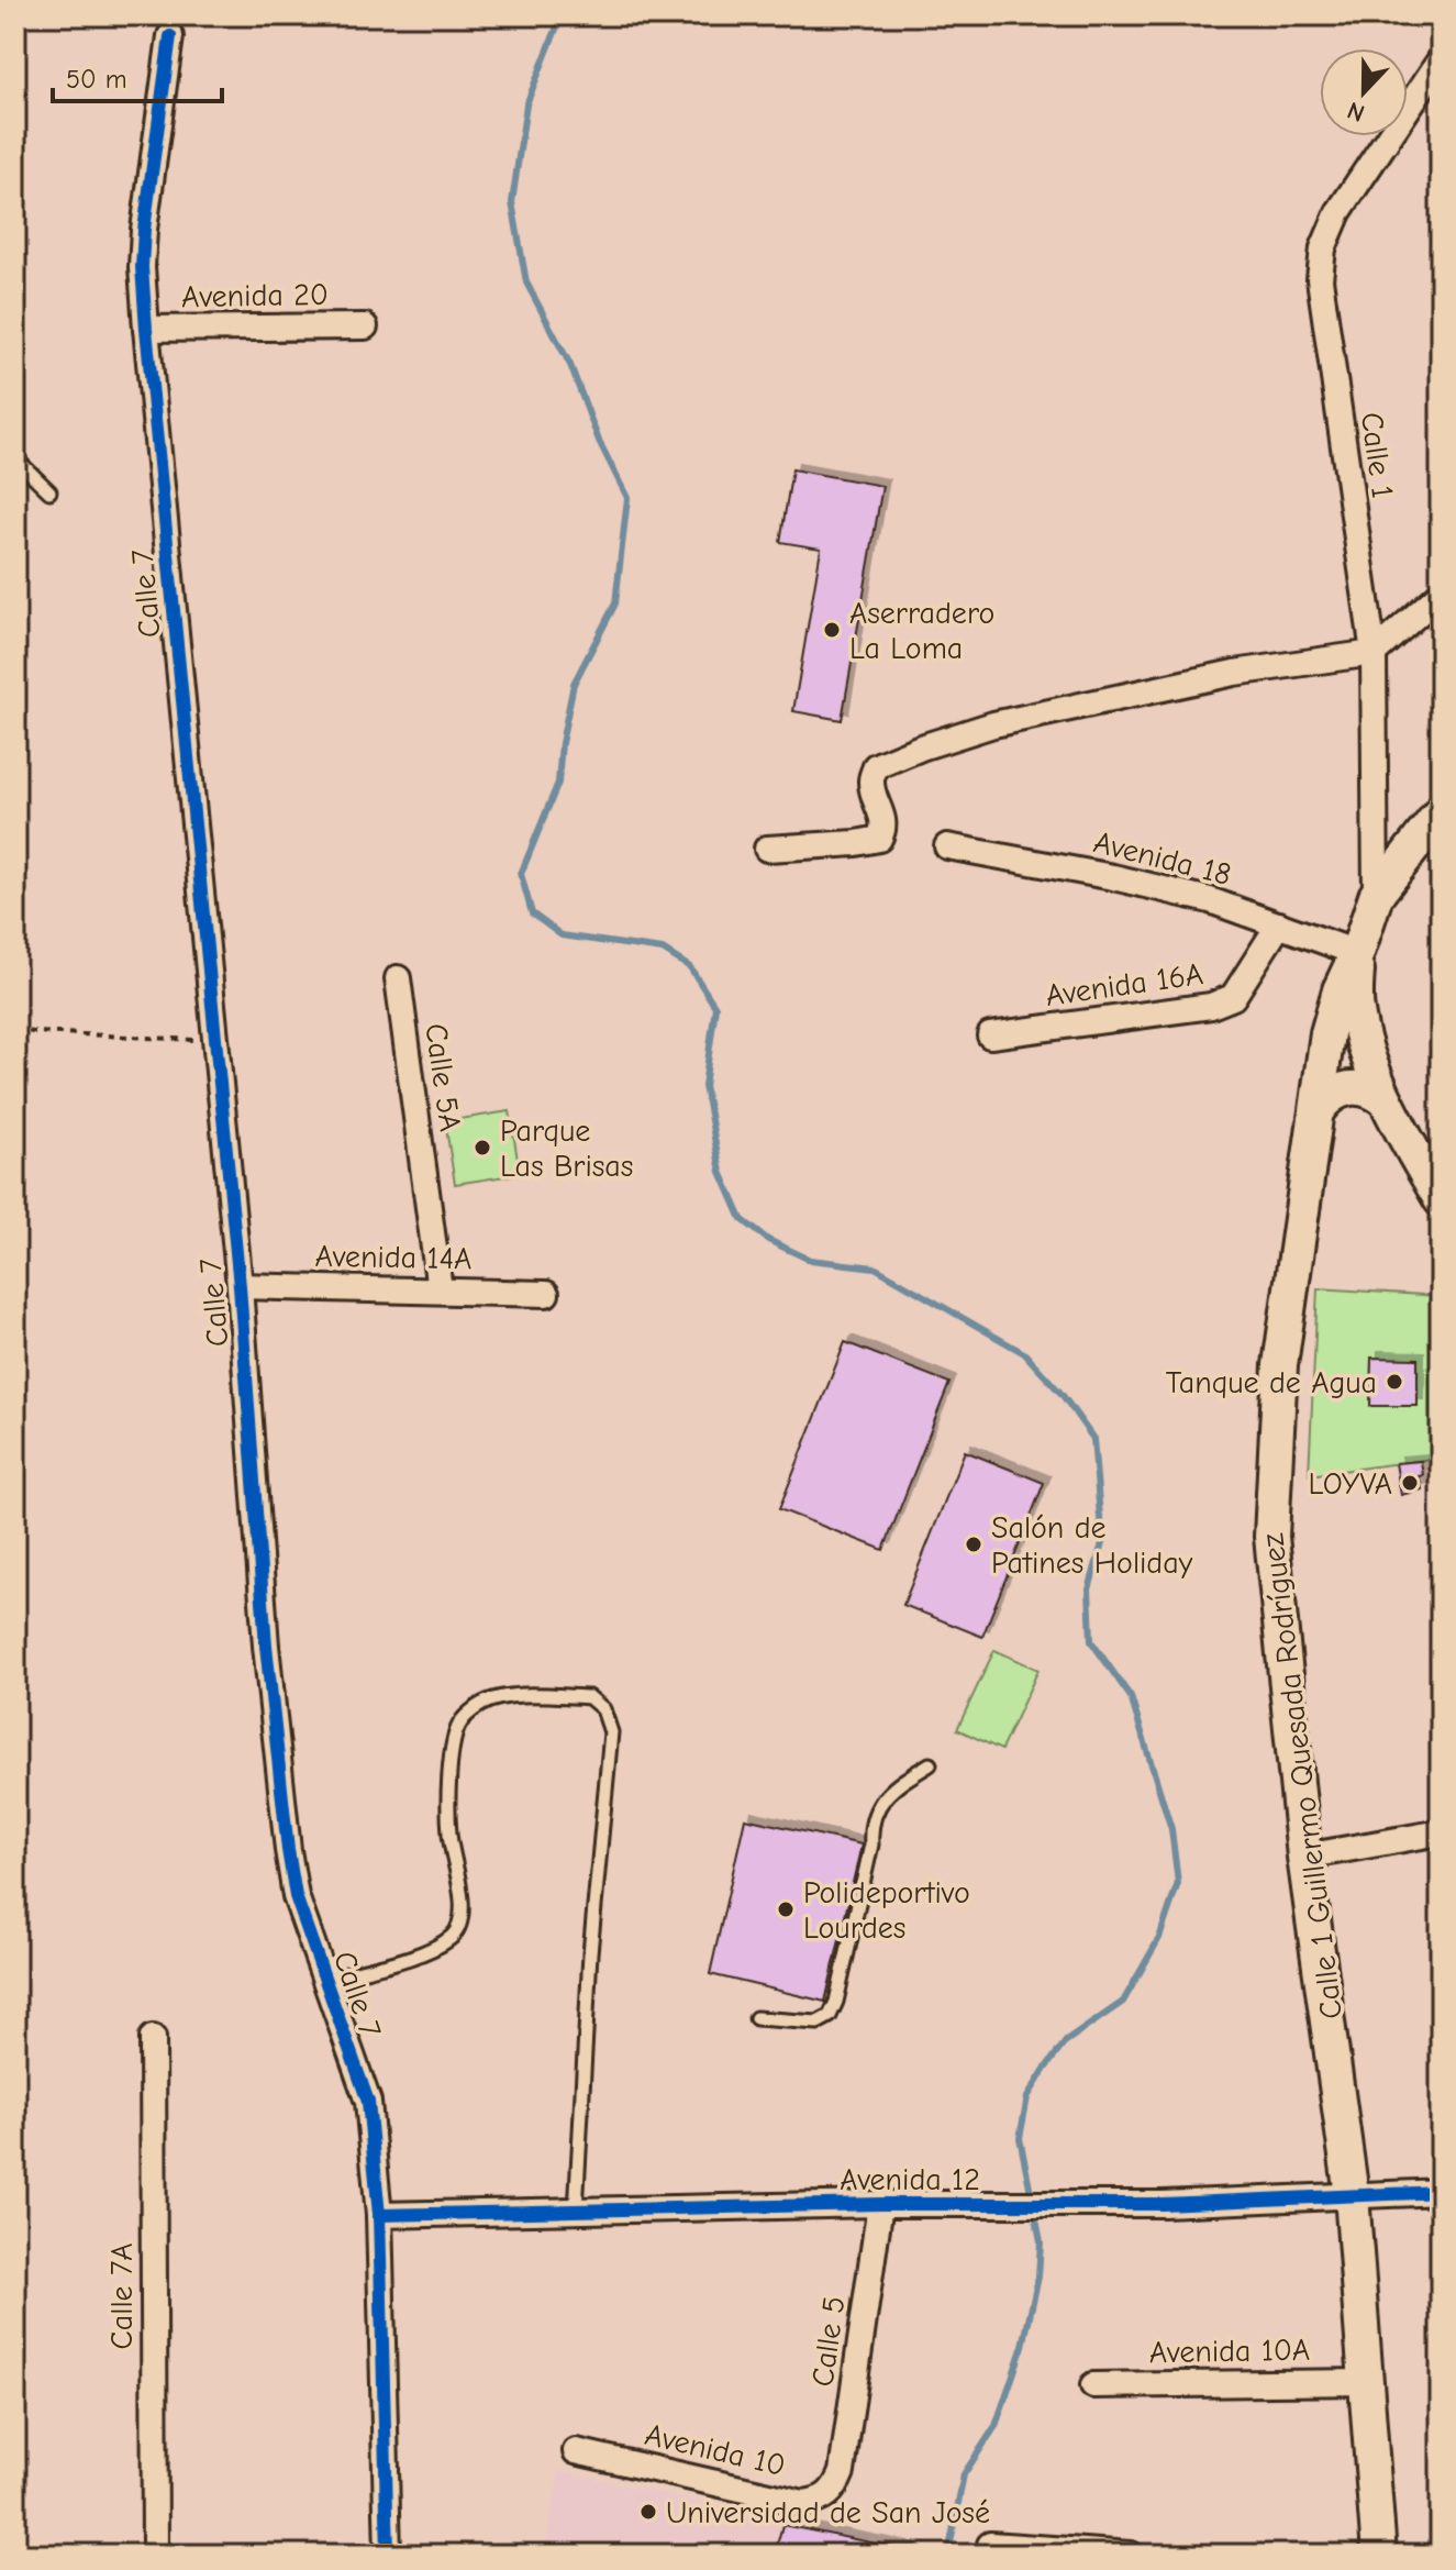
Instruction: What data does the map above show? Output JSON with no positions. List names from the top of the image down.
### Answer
{
  "streets": {
    "main road": ["Calle 1 Guillermo Quesada Rodríguez"],
    "street": [
      "Avenida 20",
      "Calle 1",
      "Calle 7",
      "Avenida 18",
      "Avenida 16A",
      "Calle 5A",
      "Avenida 14A",
      "Avenida 12",
      "Calle 7A",
      "Calle 5",
      "Avenida 10A",
      "Avenida 10"
    ]
  },
  "crossings": [
    ["Avenida 20", "Calle 7"],
    ["Calle 7", "Avenida 14A"],
    ["Calle 7", "Avenida 12"],
    ["Avenida 18", "Avenida 16A"],
    ["Avenida 18", "Calle 1 Guillermo Quesada Rodríguez"],
    ["Calle 5A", "Avenida 14A"],
    ["Calle 1 Guillermo Quesada Rodríguez", "Avenida 12"],
    ["Calle 1 Guillermo Quesada Rodríguez", "Avenida 10A"],
    ["Avenida 12", "Calle 5"],
    ["Calle 5", "Avenida 10"]
  ],
  "places": [
    "Aserradero La Loma",
    "Parque Las Brisas",
    "Tanque de Agua",
    "LOYVA",
    "Salón de Patines Holiday",
    "Polideportivo Lourdes",
    "Universidad de San José"
  ],
  "scale_bar": "50 m",
  "north": "bottom"
}
